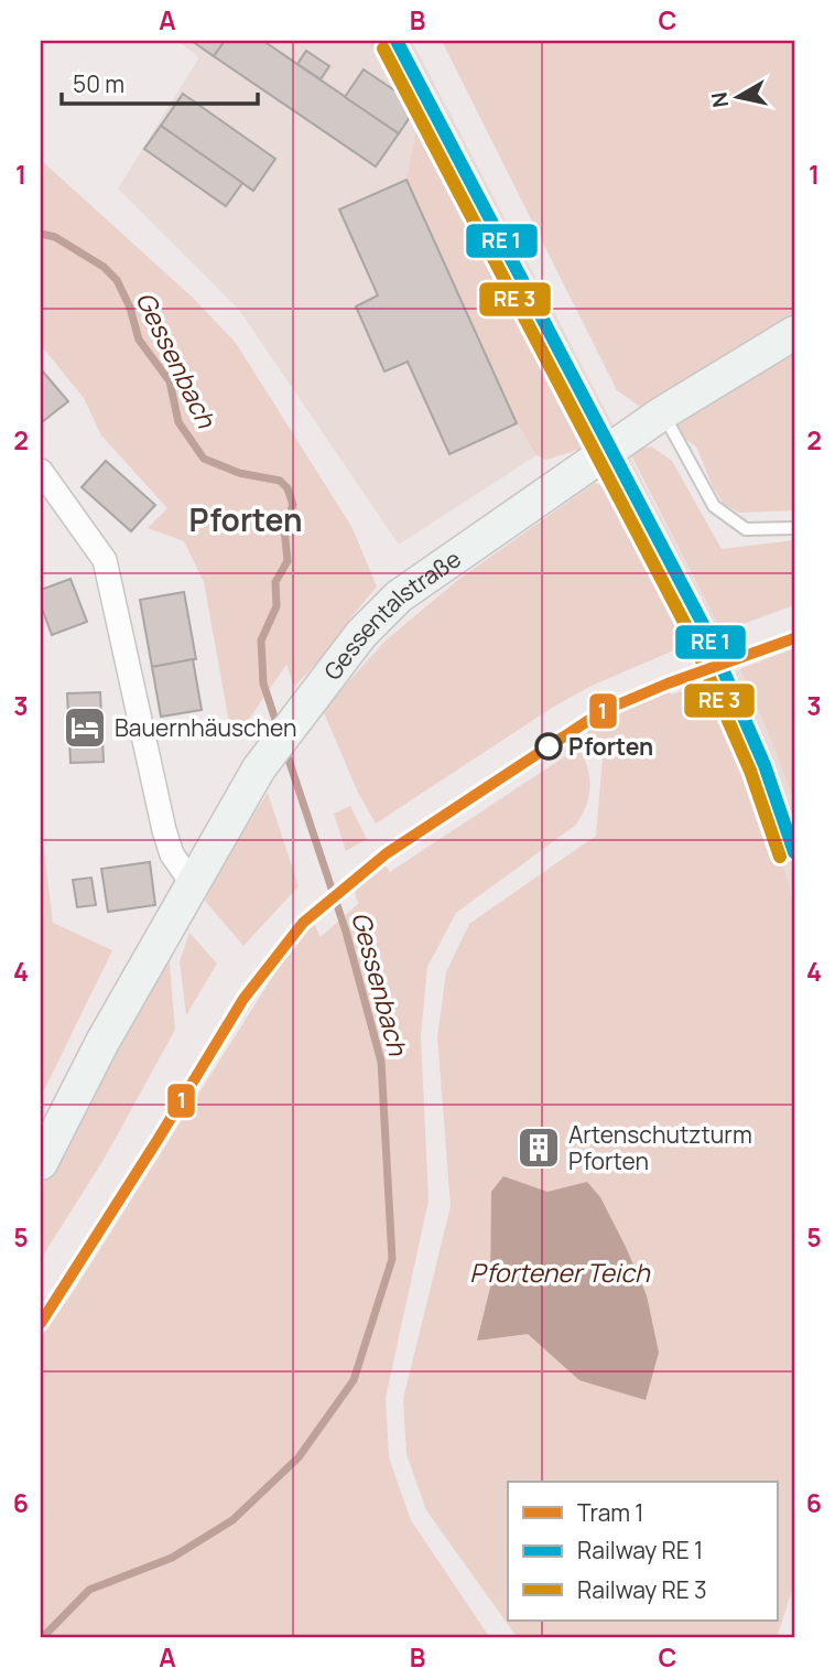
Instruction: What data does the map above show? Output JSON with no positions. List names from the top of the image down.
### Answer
{
  "streets": {
    "main road": ["Gessentalstraße"]
  },
  "districts": ["Pforten"],
  "water": ["Gessenbach", "Pfortener Teich"],
  "places": {
    "hotel": ["Bauernhäuschen"],
    "other": ["Pforten"],
    "building": ["Artenschutzturm Pforten"]
  },
  "lines": ["tram line 1"],
  "legend": ["Tram 1", "Railway RE 1", "Railway RE 3"],
  "scale_bar": "50 m",
  "north": "left",
  "grid": {
    "columns": ["A", "B", "C"],
    "rows": [
      "1",
      "2",
      "3",
      "4",
      "5",
      "6"
    ]
  }
}
